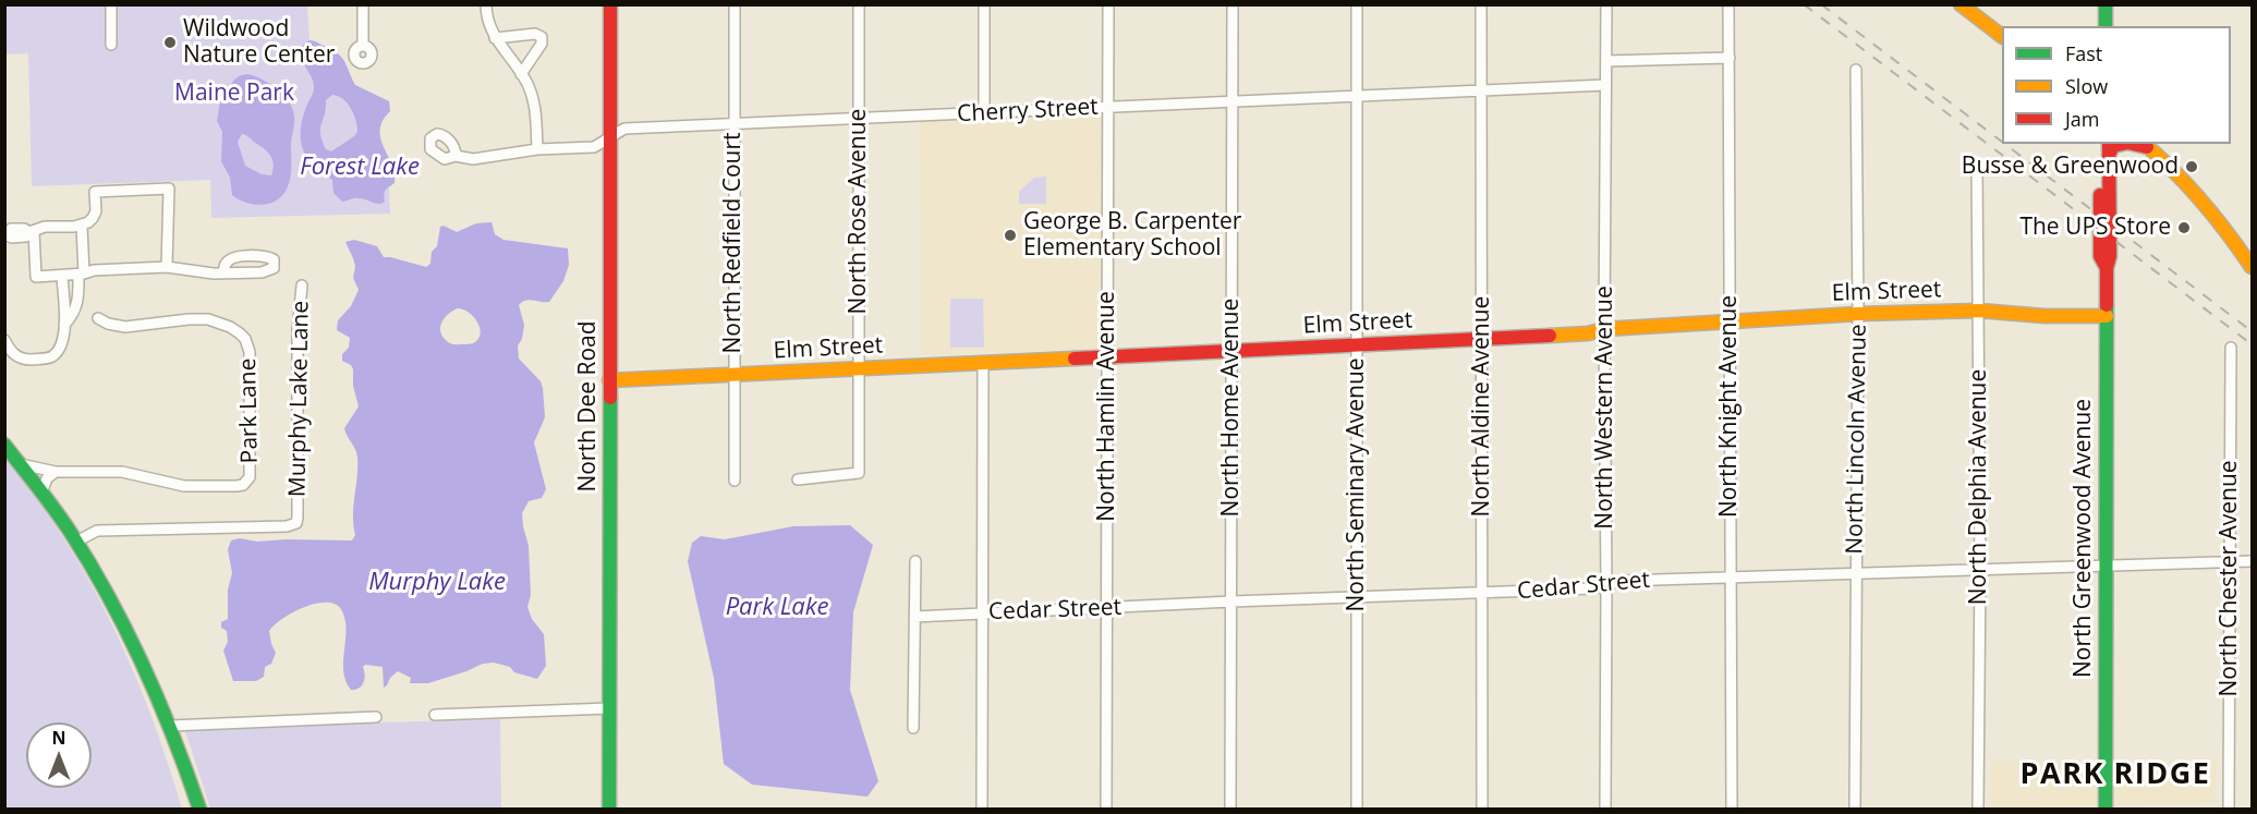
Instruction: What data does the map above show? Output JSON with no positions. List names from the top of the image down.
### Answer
{
  "streets": {
    "street": [
      "Cherry Street",
      "North Rose Avenue",
      "North Redfield Court",
      "Elm Street",
      "Murphy Lake Lane",
      "North Dee Road",
      "North Hamlin Avenue",
      "North Aldine Avenue",
      "North Knight Avenue",
      "North Home Avenue",
      "North Western Avenue",
      "Park Lane",
      "North Lincoln Avenue",
      "North Seminary Avenue",
      "North Delphia Avenue",
      "North Greenwood Avenue",
      "North Chester Avenue",
      "Cedar Street"
    ]
  },
  "crossings": [
    ["Cherry Street", "North Rose Avenue"],
    ["Cherry Street", "North Redfield Court"],
    ["Cherry Street", "North Dee Road"],
    ["Cherry Street", "North Hamlin Avenue"],
    ["Cherry Street", "North Aldine Avenue"],
    ["Cherry Street", "North Home Avenue"],
    ["Cherry Street", "North Western Avenue"],
    ["Cherry Street", "North Seminary Avenue"],
    ["North Rose Avenue", "Elm Street"],
    ["North Redfield Court", "Elm Street"],
    ["Elm Street", "North Dee Road"],
    ["Elm Street", "North Hamlin Avenue"],
    ["Elm Street", "North Aldine Avenue"],
    ["Elm Street", "North Knight Avenue"],
    ["Elm Street", "North Home Avenue"],
    ["Elm Street", "North Western Avenue"],
    ["Elm Street", "North Lincoln Avenue"],
    ["Elm Street", "North Seminary Avenue"],
    ["Elm Street", "North Delphia Avenue"],
    ["Elm Street", "North Greenwood Avenue"],
    ["North Hamlin Avenue", "Cedar Street"],
    ["North Aldine Avenue", "Cedar Street"],
    ["North Knight Avenue", "Cedar Street"],
    ["North Home Avenue", "Cedar Street"],
    ["North Western Avenue", "Cedar Street"],
    ["North Lincoln Avenue", "Cedar Street"],
    ["North Seminary Avenue", "Cedar Street"],
    ["North Delphia Avenue", "Cedar Street"],
    ["North Greenwood Avenue", "Cedar Street"],
    ["North Chester Avenue", "Cedar Street"]
  ],
  "districts": ["PARK RIDGE"],
  "water": ["Forest Lake", "Murphy Lake", "Park Lake"],
  "parks": ["Maine Park"],
  "places": [
    "Wildwood Nature Center",
    "Busse & Greenwood",
    "The UPS Store",
    "George B. Carpenter Elementary School"
  ],
  "legend": ["Fast", "Slow", "Jam"],
  "north": "top"
}
